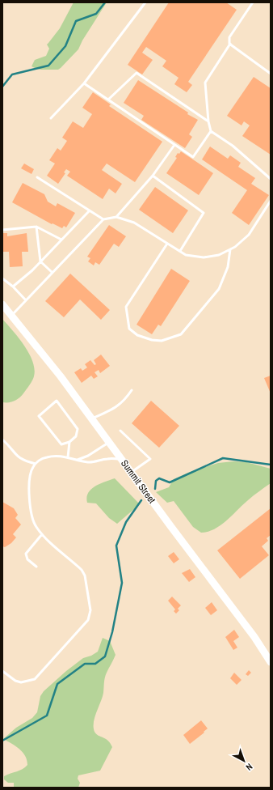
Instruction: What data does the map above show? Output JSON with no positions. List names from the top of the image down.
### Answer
{
  "streets": {
    "main road": ["Summit Street"]
  },
  "north": "bottom right"
}
